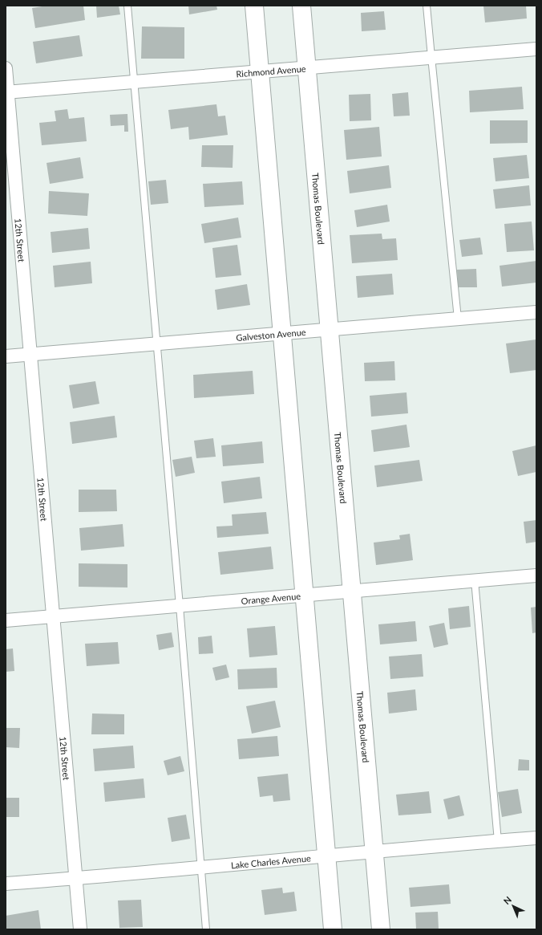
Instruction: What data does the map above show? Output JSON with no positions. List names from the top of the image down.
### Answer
{
  "streets": {
    "main road": ["Thomas Boulevard"],
    "street": [
      "Richmond Avenue",
      "12th Street",
      "Galveston Avenue",
      "Orange Avenue",
      "Lake Charles Avenue"
    ]
  },
  "crossings": [
    ["Richmond Avenue", "Thomas Boulevard"],
    ["Richmond Avenue", "12th Street"],
    ["Thomas Boulevard", "Galveston Avenue"],
    ["Thomas Boulevard", "Orange Avenue"],
    ["Thomas Boulevard", "Lake Charles Avenue"],
    ["12th Street", "Galveston Avenue"],
    ["12th Street", "Orange Avenue"],
    ["12th Street", "Lake Charles Avenue"]
  ],
  "north": "top left"
}
